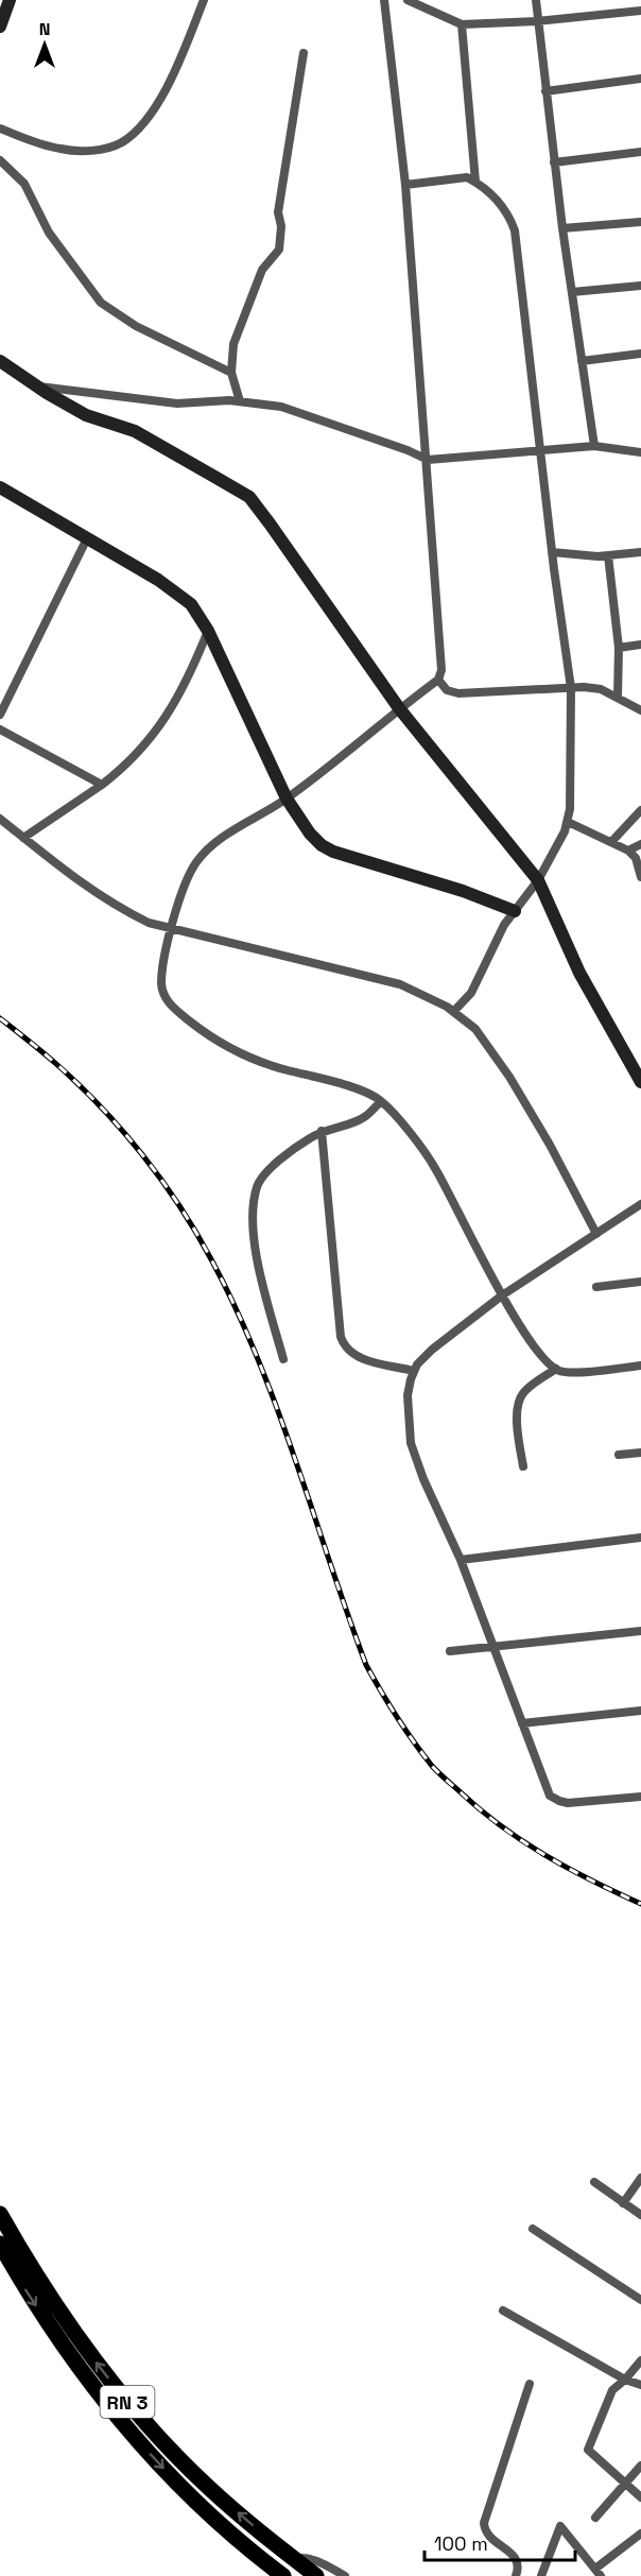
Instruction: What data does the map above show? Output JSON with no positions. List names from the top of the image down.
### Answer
{
  "streets": {
    "highway": ["RN 3"]
  },
  "scale_bar": "100 m",
  "north": "top"
}
